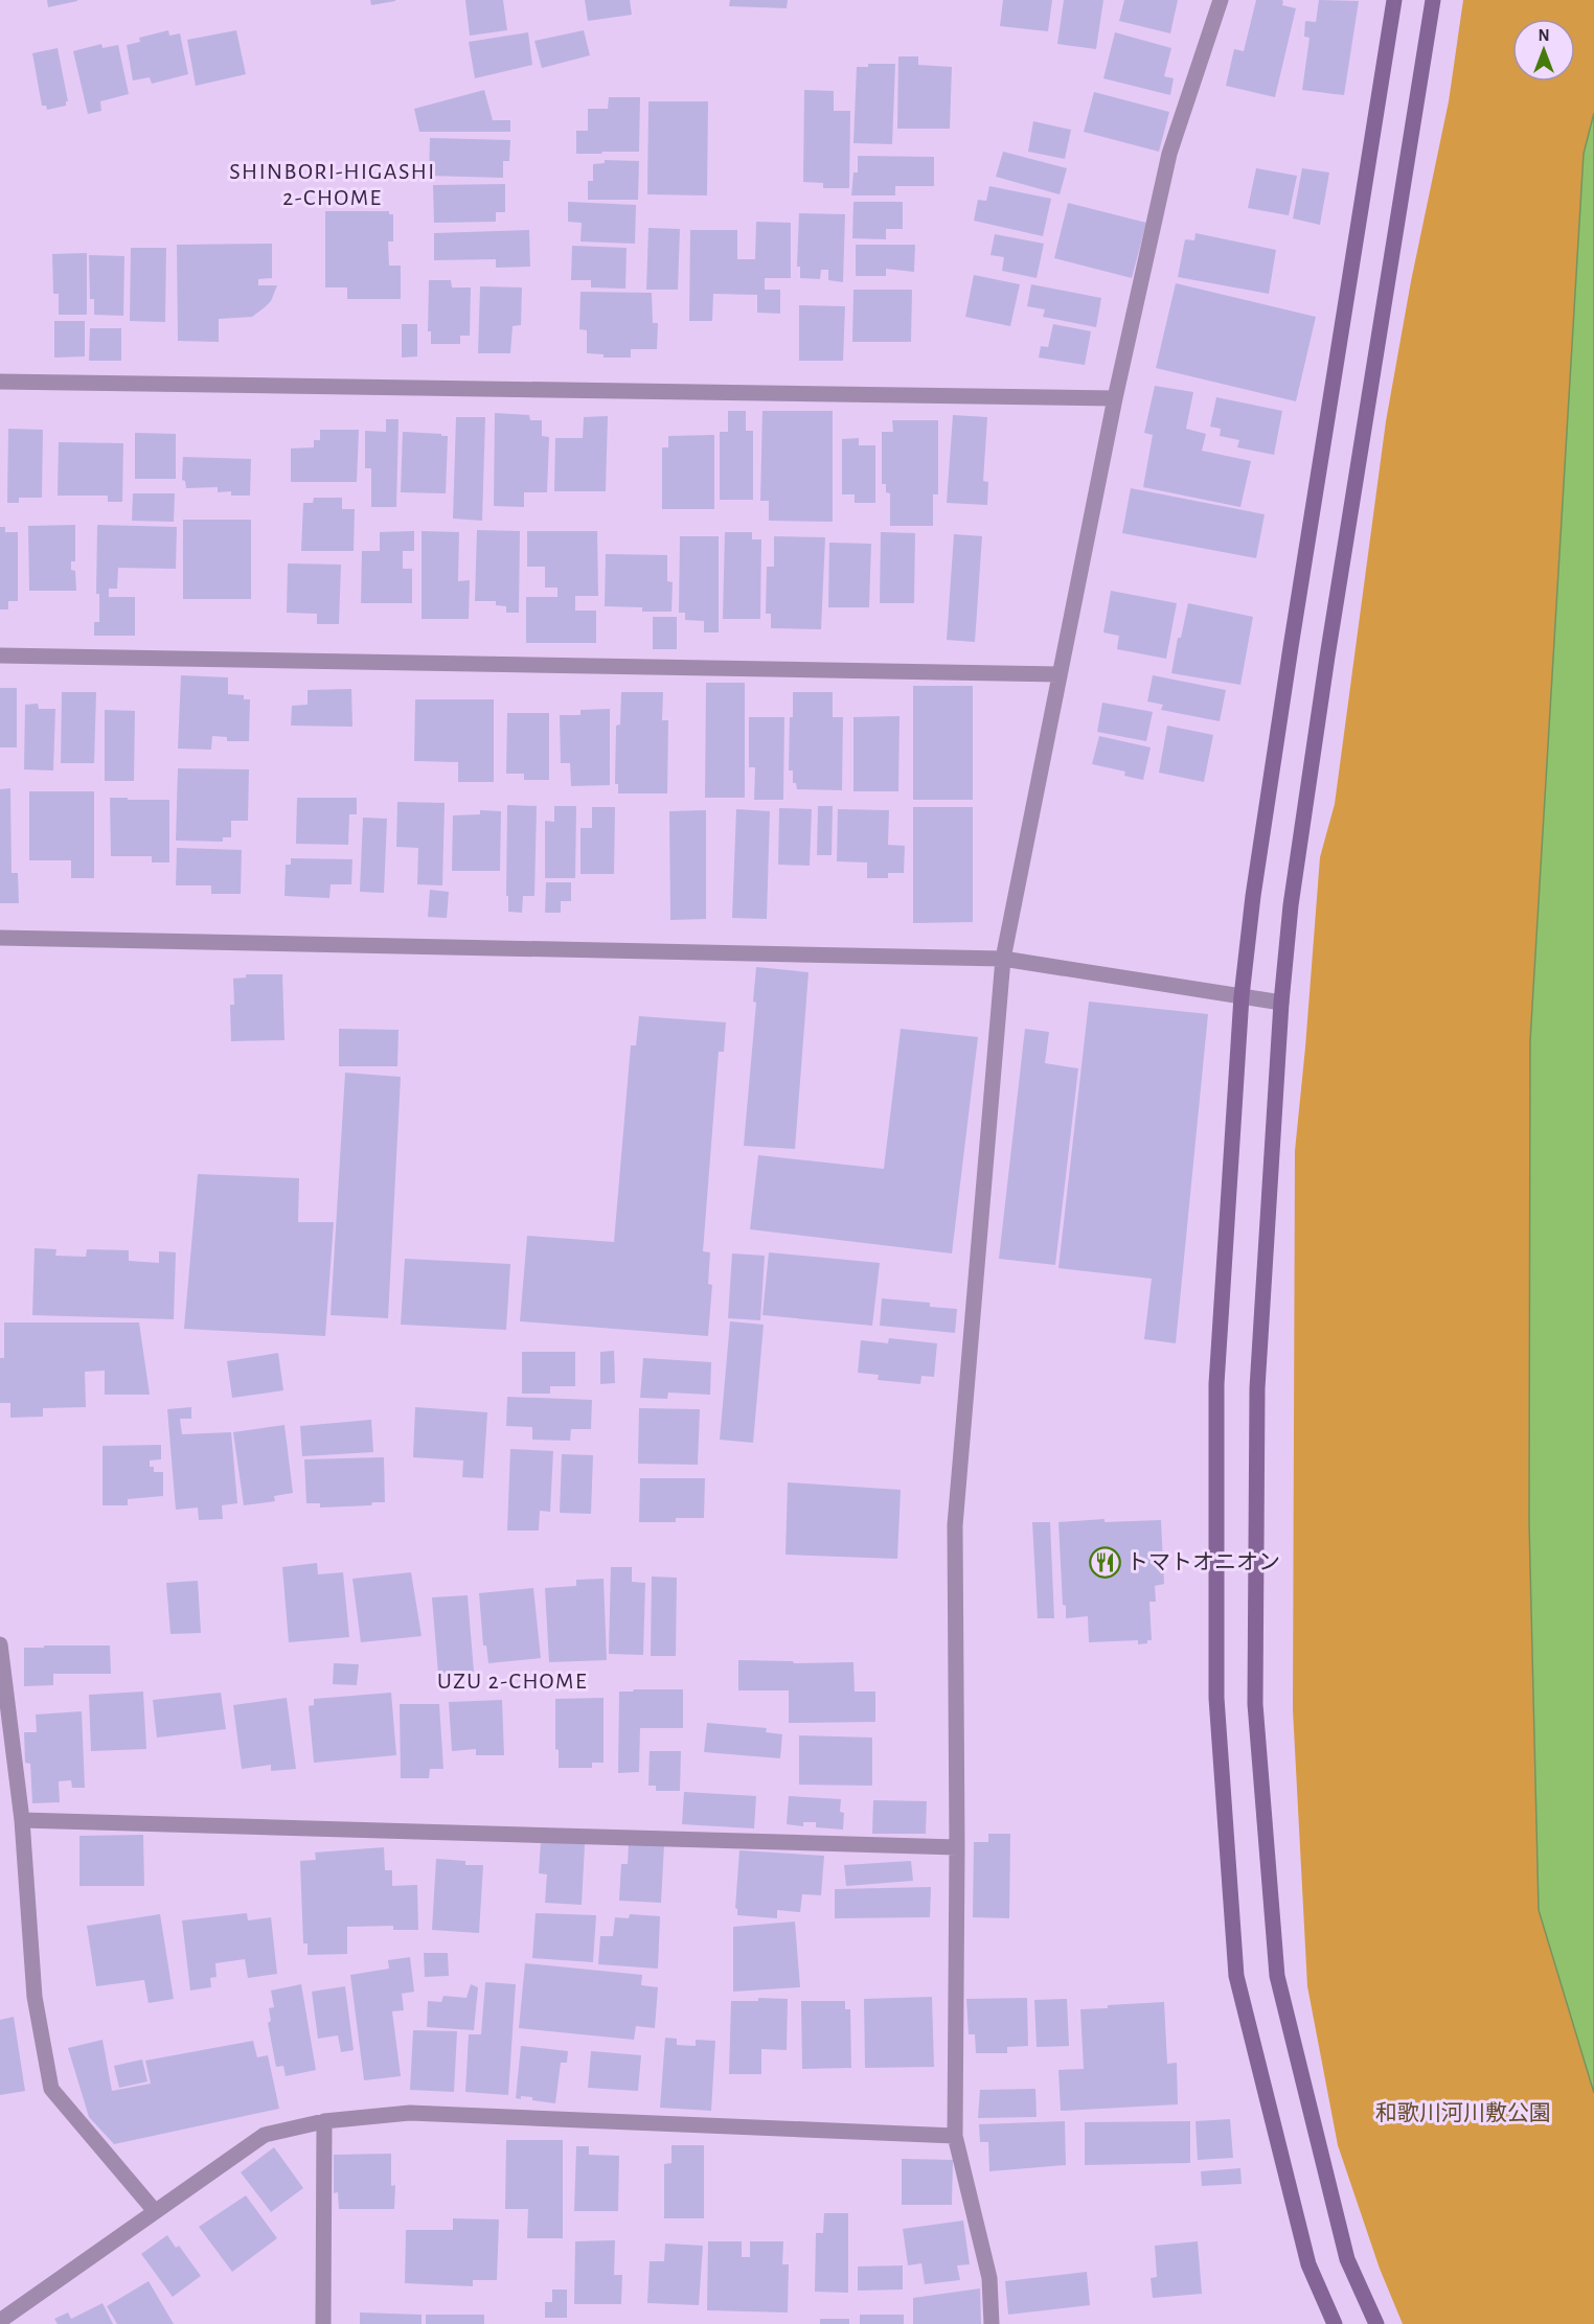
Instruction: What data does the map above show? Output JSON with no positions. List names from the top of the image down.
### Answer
{
  "districts": ["SHINBORI-HIGASHI 2-CHOME", "UZU 2-CHOME"],
  "parks": ["和歌川河川敷公園"],
  "places": {
    "restaurant": ["トマトオニオン"]
  },
  "north": "top"
}
